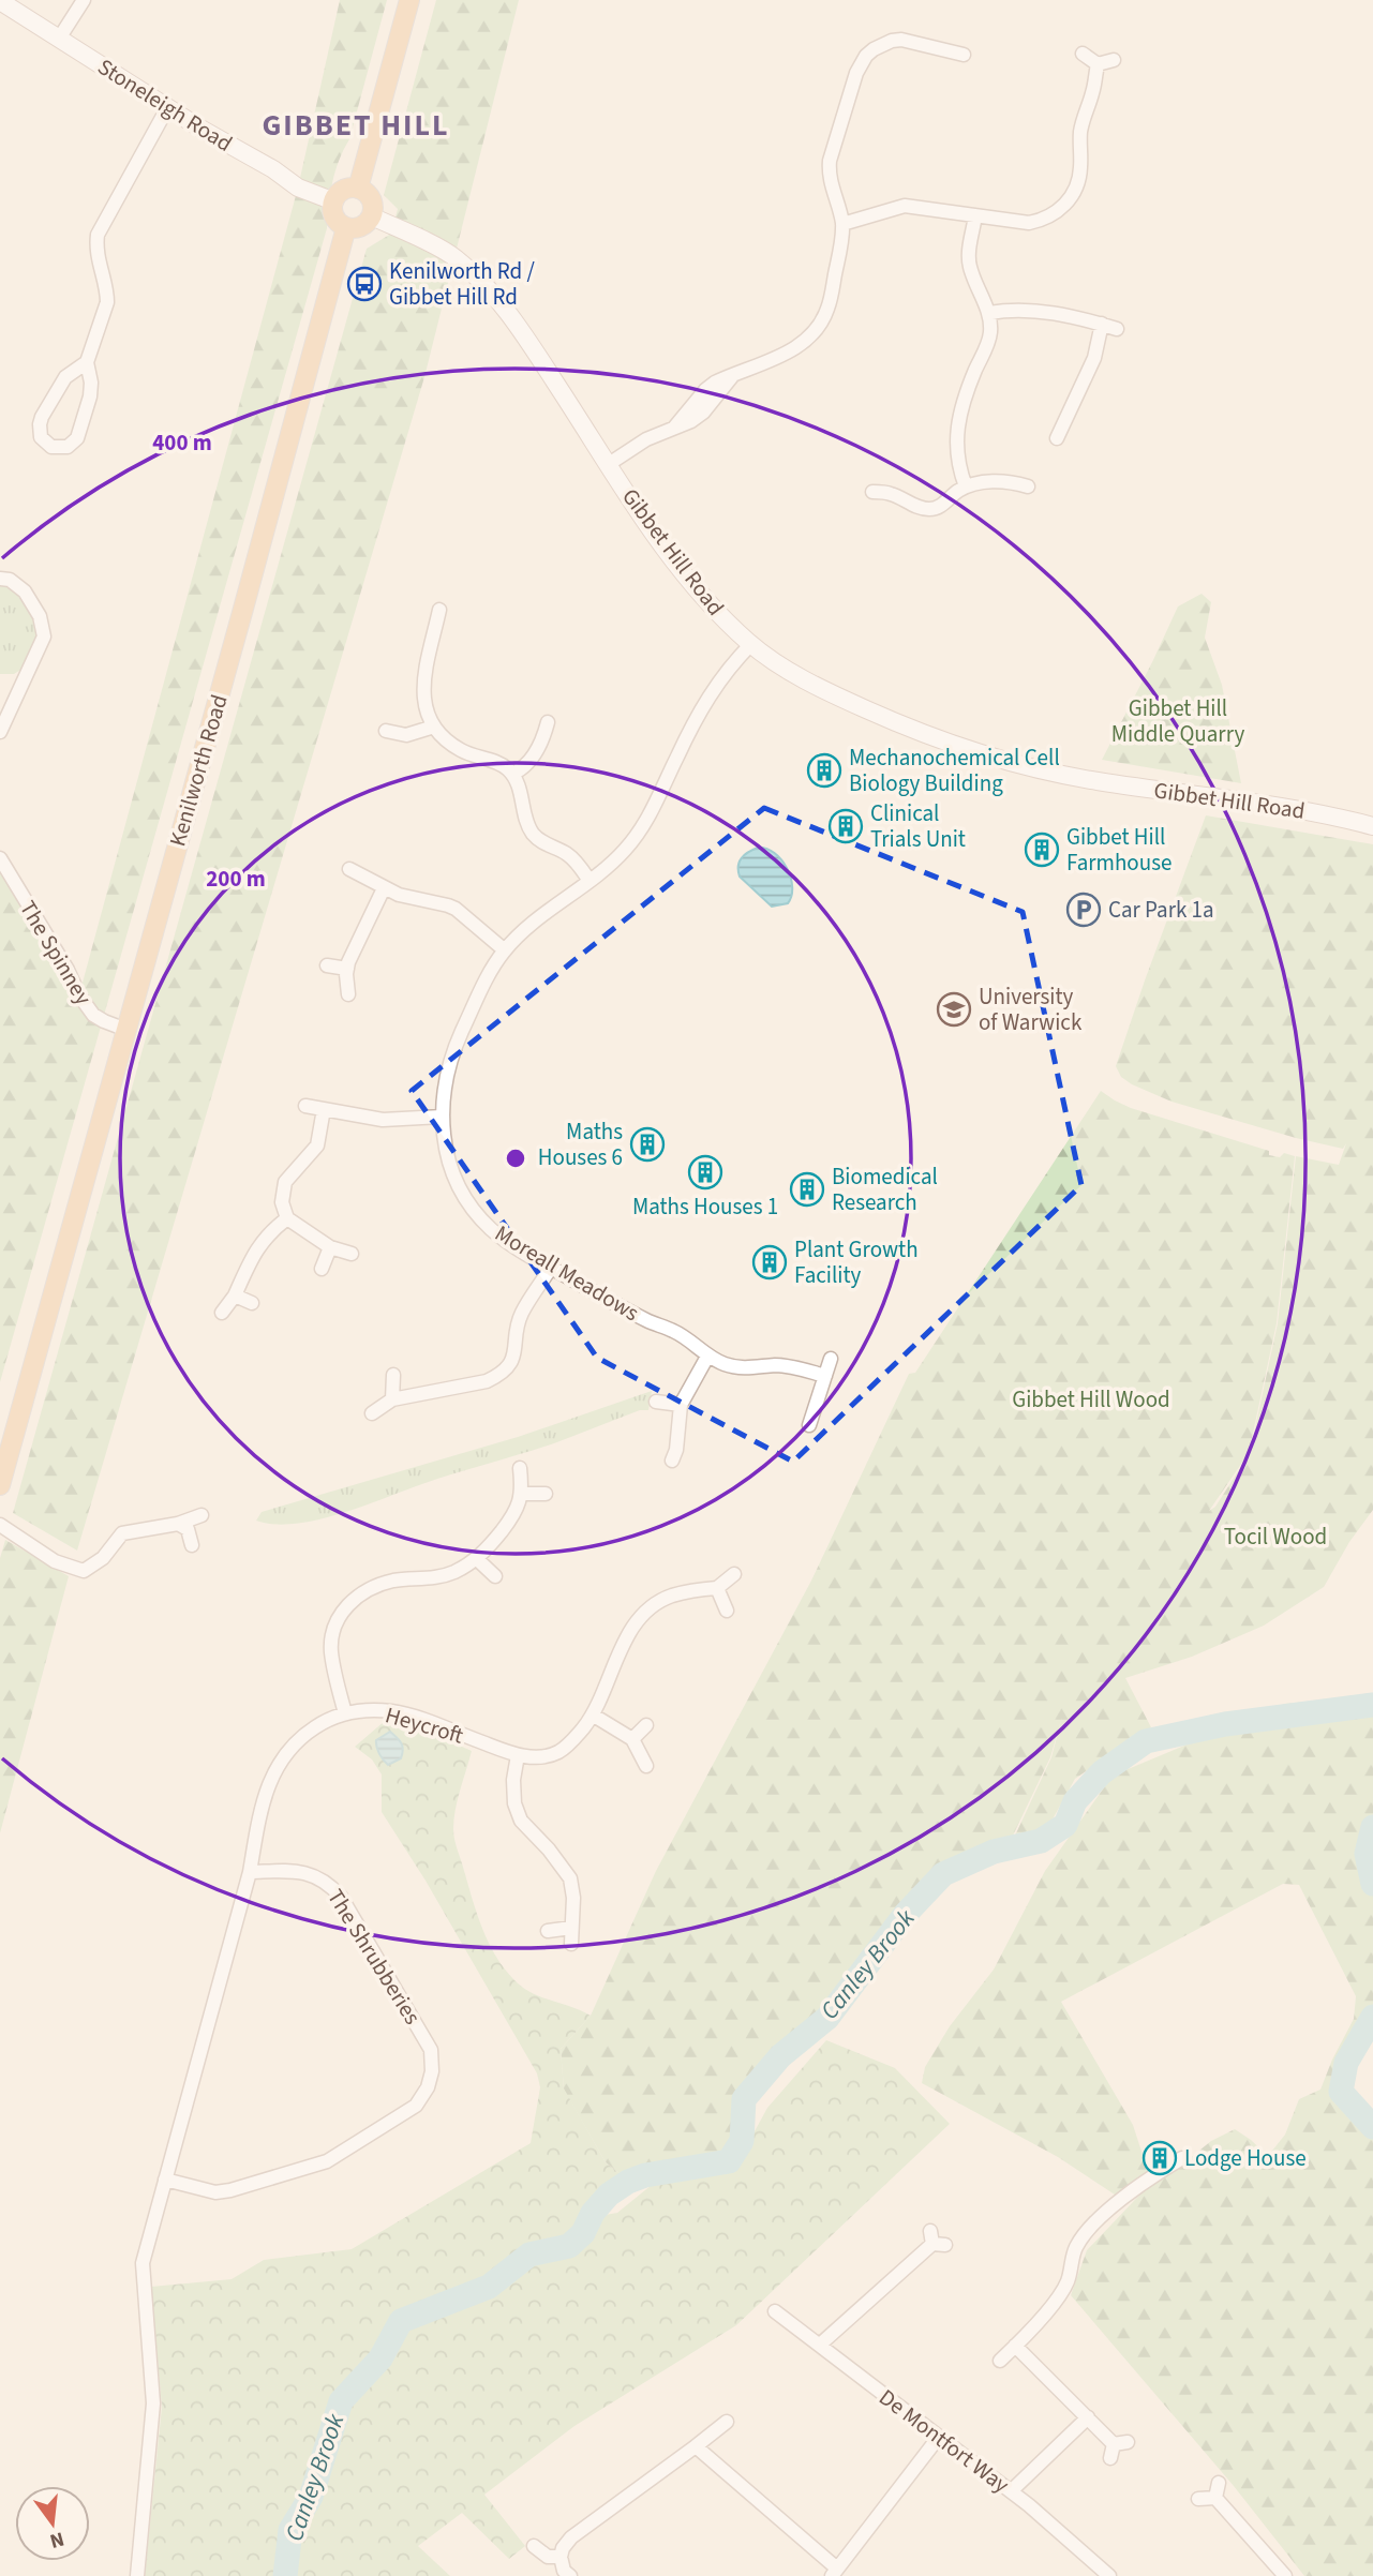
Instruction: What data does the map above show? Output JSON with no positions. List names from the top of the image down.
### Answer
{
  "streets": {
    "main road": ["Kenilworth Road"],
    "street": [
      "Stoneleigh Road",
      "Gibbet Hill Road",
      "The Spinney",
      "Moreall Meadows",
      "Heycroft",
      "The Shrubberies",
      "De Montfort Way"
    ]
  },
  "crossings": [
    ["Stoneleigh Road", "Gibbet Hill Road"],
    ["Stoneleigh Road", "Kenilworth Road"],
    ["Gibbet Hill Road", "Kenilworth Road"],
    ["Gibbet Hill Road", "Moreall Meadows"],
    ["Kenilworth Road", "The Spinney"],
    ["Heycroft", "The Shrubberies"]
  ],
  "districts": ["GIBBET HILL"],
  "water": ["Canley Brook"],
  "parks": ["Gibbet Hill Middle Quarry", "Gibbet Hill Wood", "Tocil Wood"],
  "places": {
    "bus stop": ["Kenilworth Rd / Gibbet Hill Rd"],
    "building": [
      "Mechanochemical Cell Biology Building",
      "Clinical Trials Unit",
      "Gibbet Hill Farmhouse",
      "Maths Houses 6",
      "Maths Houses 1",
      "Biomedical Research",
      "Plant Growth Facility",
      "Lodge House"
    ],
    "parking": ["Car Park 1a"],
    "school or university": ["University of Warwick"]
  },
  "north": "bottom",
  "rings": ["400 m", "200 m"]
}
